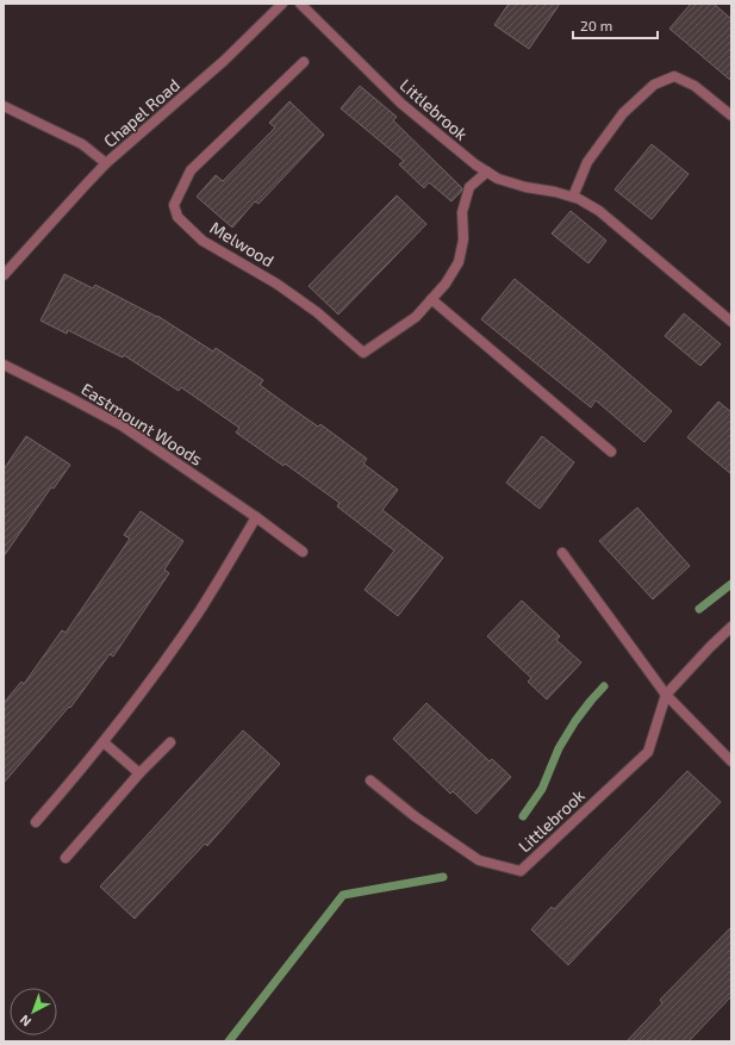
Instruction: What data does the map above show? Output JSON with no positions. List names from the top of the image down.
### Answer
{
  "streets": {
    "street": [
      "Littlebrook",
      "Chapel Road",
      "Melwood",
      "Eastmount Woods"
    ]
  },
  "crossings": [
    ["Littlebrook", "Melwood"]
  ],
  "scale_bar": "20 m",
  "north": "bottom left"
}
